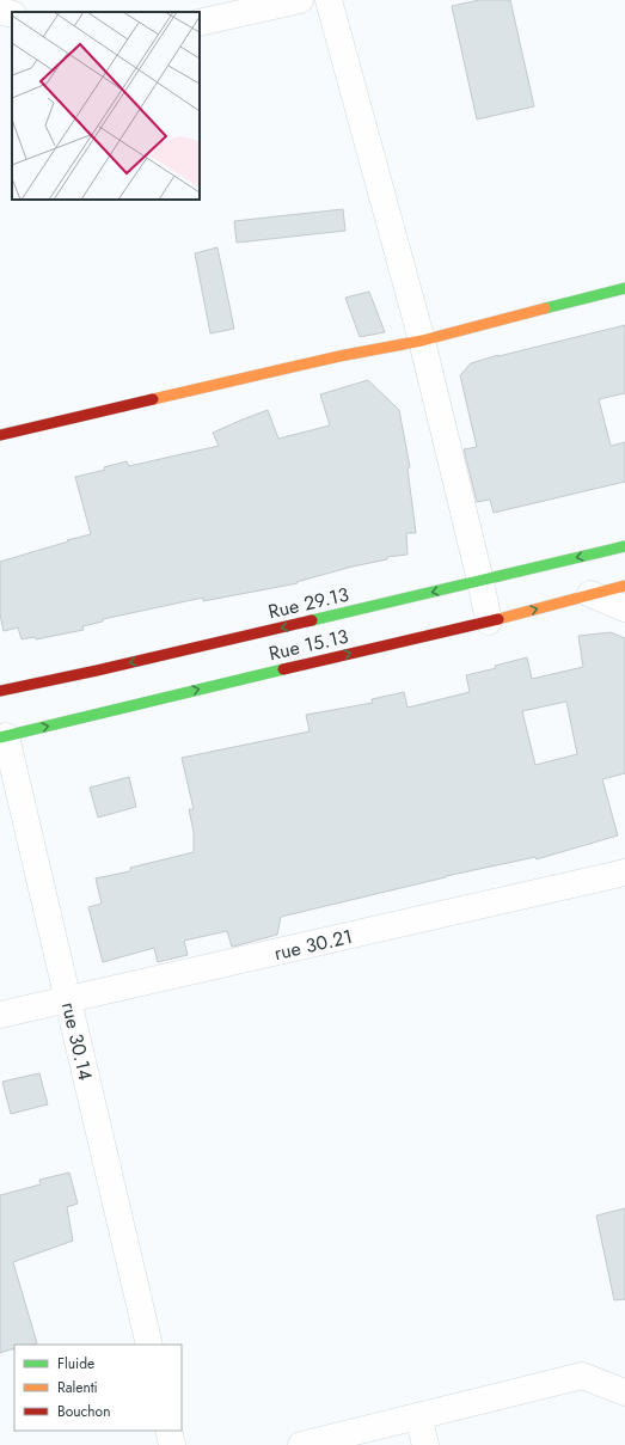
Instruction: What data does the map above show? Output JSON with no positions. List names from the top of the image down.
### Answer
{
  "streets": {
    "main road": ["Rue 29.13", "Rue 15.13"],
    "street": ["rue 30.21", "rue 30.14"]
  },
  "crossings": [
    ["Rue 15.13", "rue 30.14"],
    ["rue 30.21", "rue 30.14"]
  ],
  "one_way": ["Rue 29.13", "Rue 15.13"],
  "legend": ["Fluide", "Ralenti", "Bouchon"]
}
